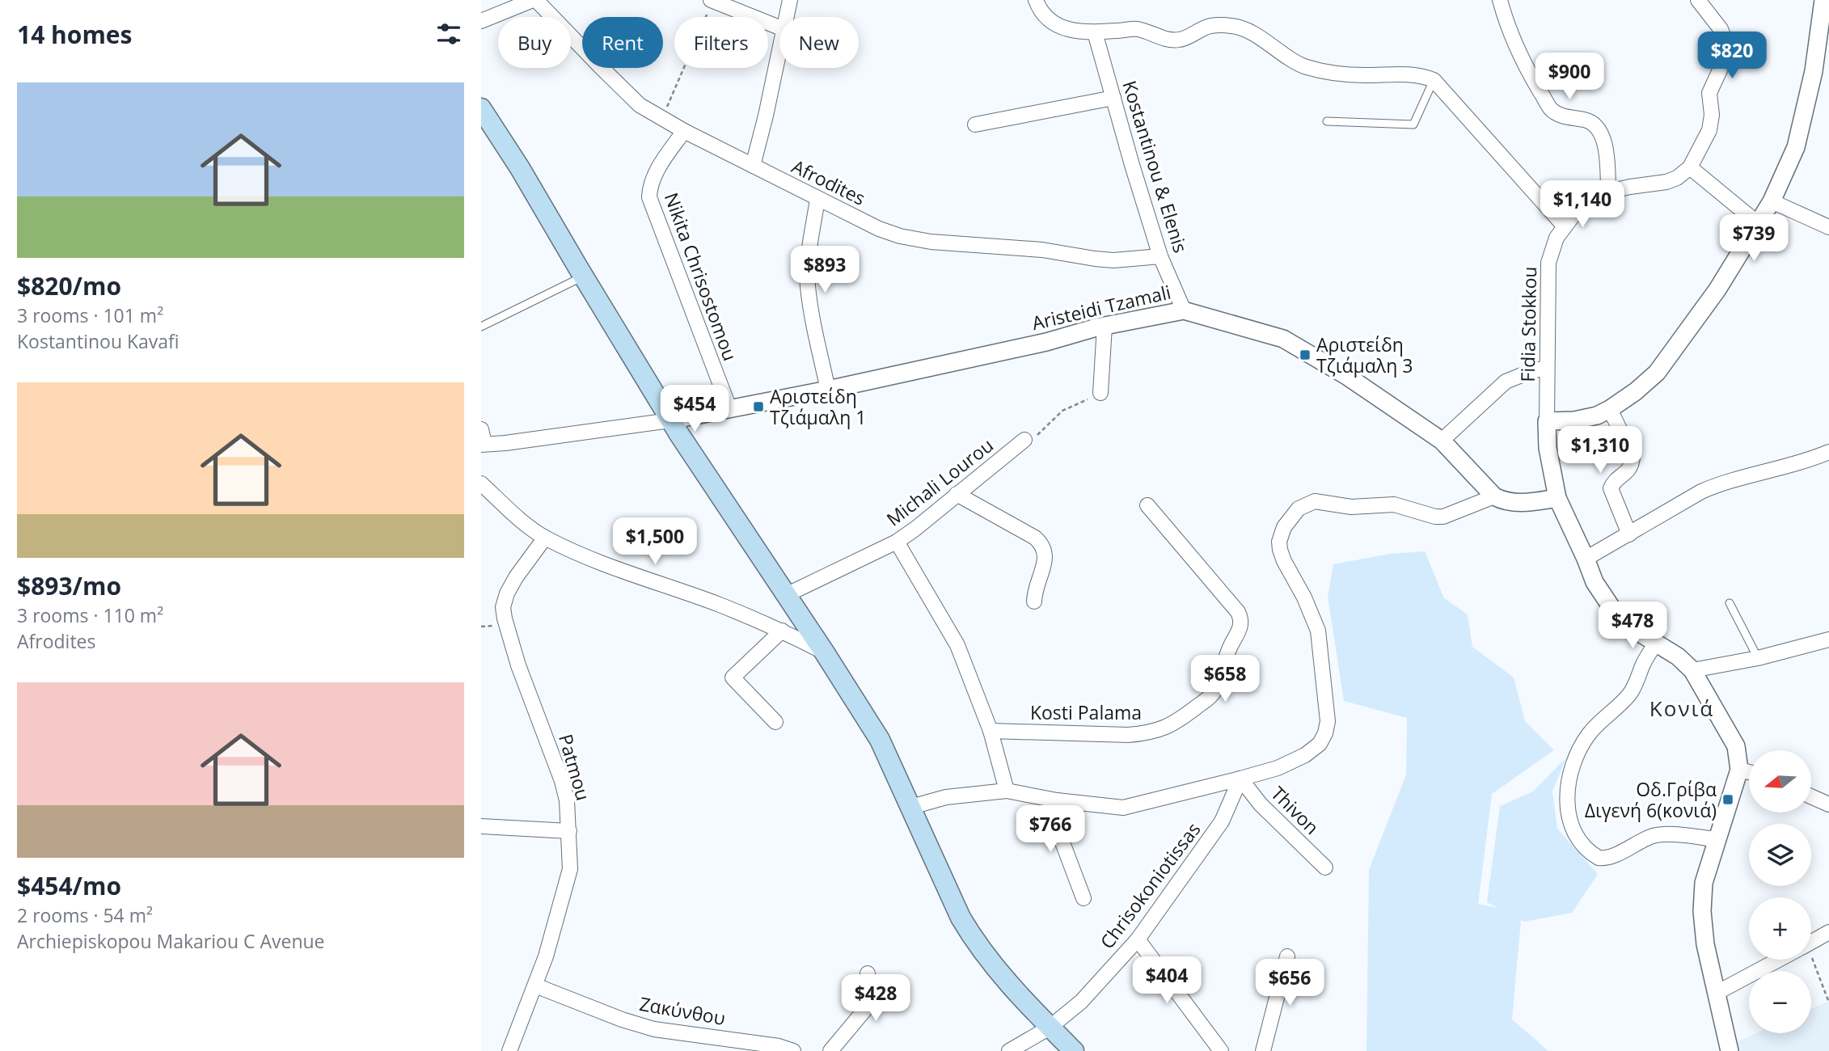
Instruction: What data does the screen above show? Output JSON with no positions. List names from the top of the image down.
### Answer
{
  "streets": {
    "street": [
      "Kostantinou & Elenis",
      "Afrodites",
      "Nikita Chrisostomou",
      "Aristeidi Tzamali",
      "Fidia Stokkou",
      "Michali Lourou",
      "Kosti Palama",
      "Patmou",
      "Thivon",
      "Chrisokoniotissas",
      "Ζακύνθου"
    ]
  },
  "crossings": [
    ["Kostantinou & Elenis", "Afrodites"],
    ["Kostantinou & Elenis", "Aristeidi Tzamali"],
    ["Afrodites", "Nikita Chrisostomou"],
    ["Nikita Chrisostomou", "Aristeidi Tzamali"],
    ["Patmou", "Ζακύνθου"],
    ["Thivon", "Chrisokoniotissas"]
  ],
  "districts": ["Κονιά"],
  "places": {
    "transit": ["Αριστείδη Τζιάμαλη 3", "Αριστείδη Τζιάμαλη 1", "Οδ.Γρίβα Διγενή 6(κονιά)"]
  },
  "north": "left",
  "page": {
    "heading": "14 homes",
    "chip": [
      "Buy",
      "Rent",
      "Filters",
      "New"
    ],
    "price": [
      "$820",
      "$900",
      "$1,140",
      "$739",
      "$893",
      "$454",
      "$1,310",
      "$1,500",
      "$478",
      "$658",
      "$766",
      "$404",
      "$656",
      "$428"
    ],
    "list": [
      {
        "name": "$820/mo",
        "note": "3 rooms · 101 m² · Kostantinou Kavafi"
      },
      {
        "name": "$893/mo",
        "note": "3 rooms · 110 m² · Afrodites"
      },
      {
        "name": "$454/mo",
        "note": "2 rooms · 54 m² · Archiepiskopou Makariou C Avenue"
      }
    ],
    "map_buttons": ["+", "−"]
  }
}
